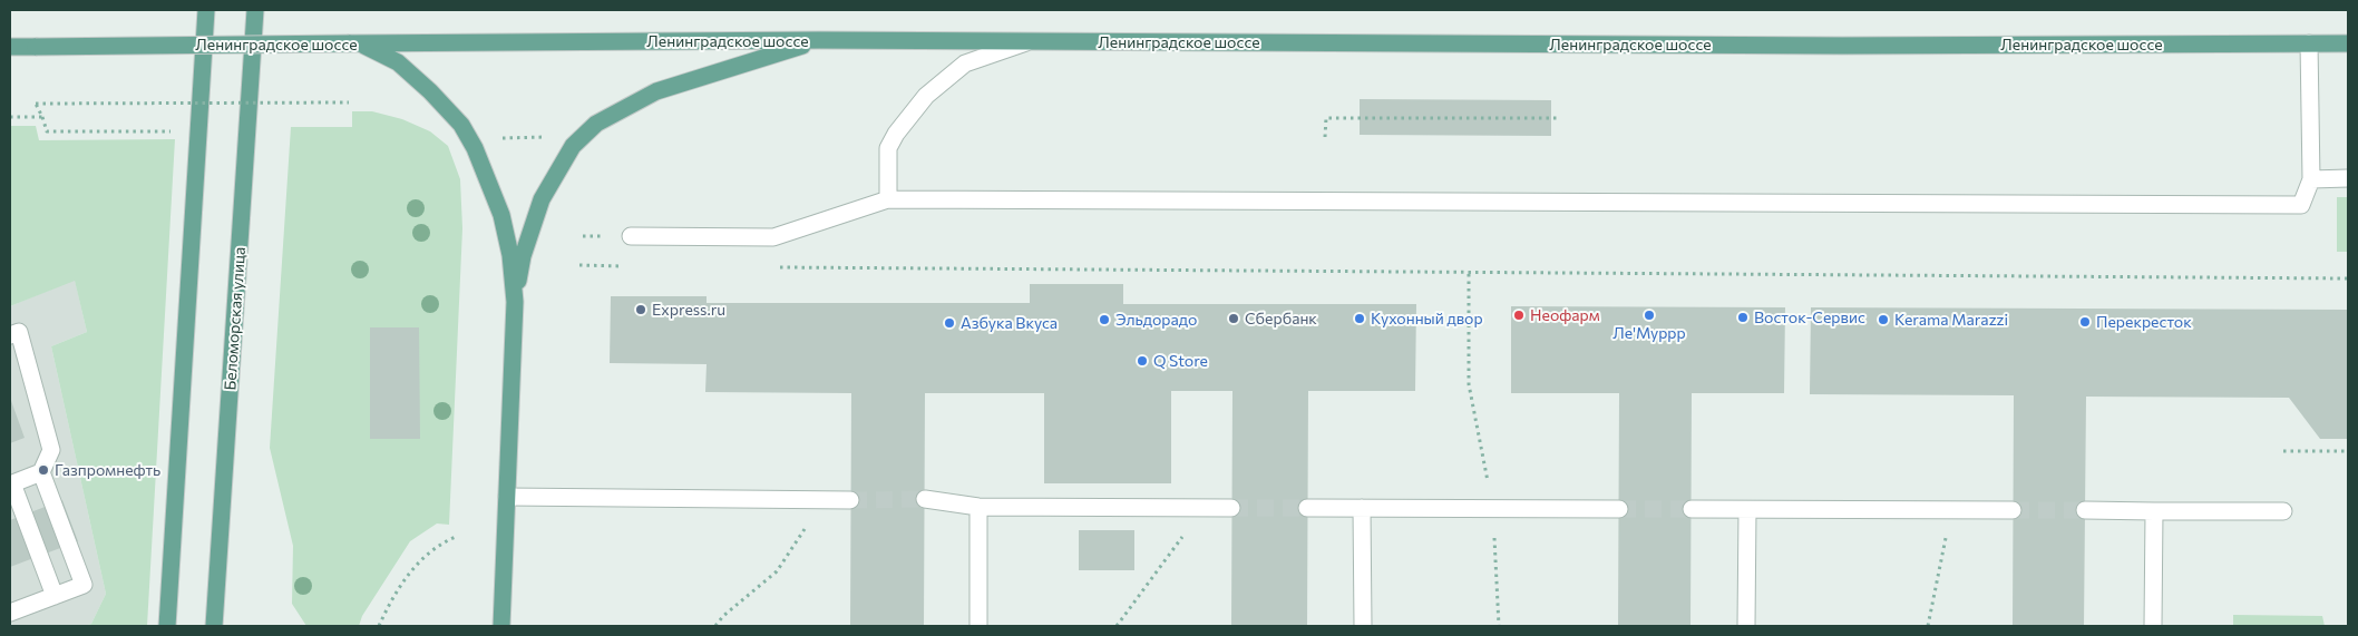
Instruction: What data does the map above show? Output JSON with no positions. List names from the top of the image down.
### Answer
{
  "streets": {
    "main road": ["Ленинградское шоссе", "Беломорская улица"]
  },
  "places": [
    "Express.ru",
    "Неофарм",
    "Ле'Муррр",
    "Восток-Сервис",
    "Сбербанк",
    "Кухонный двор",
    "Эльдорадо",
    "Kerama Marazzi",
    "Перекресток",
    "Азбука Вкуса",
    "Q Store",
    "Газпромнефть"
  ]
}
